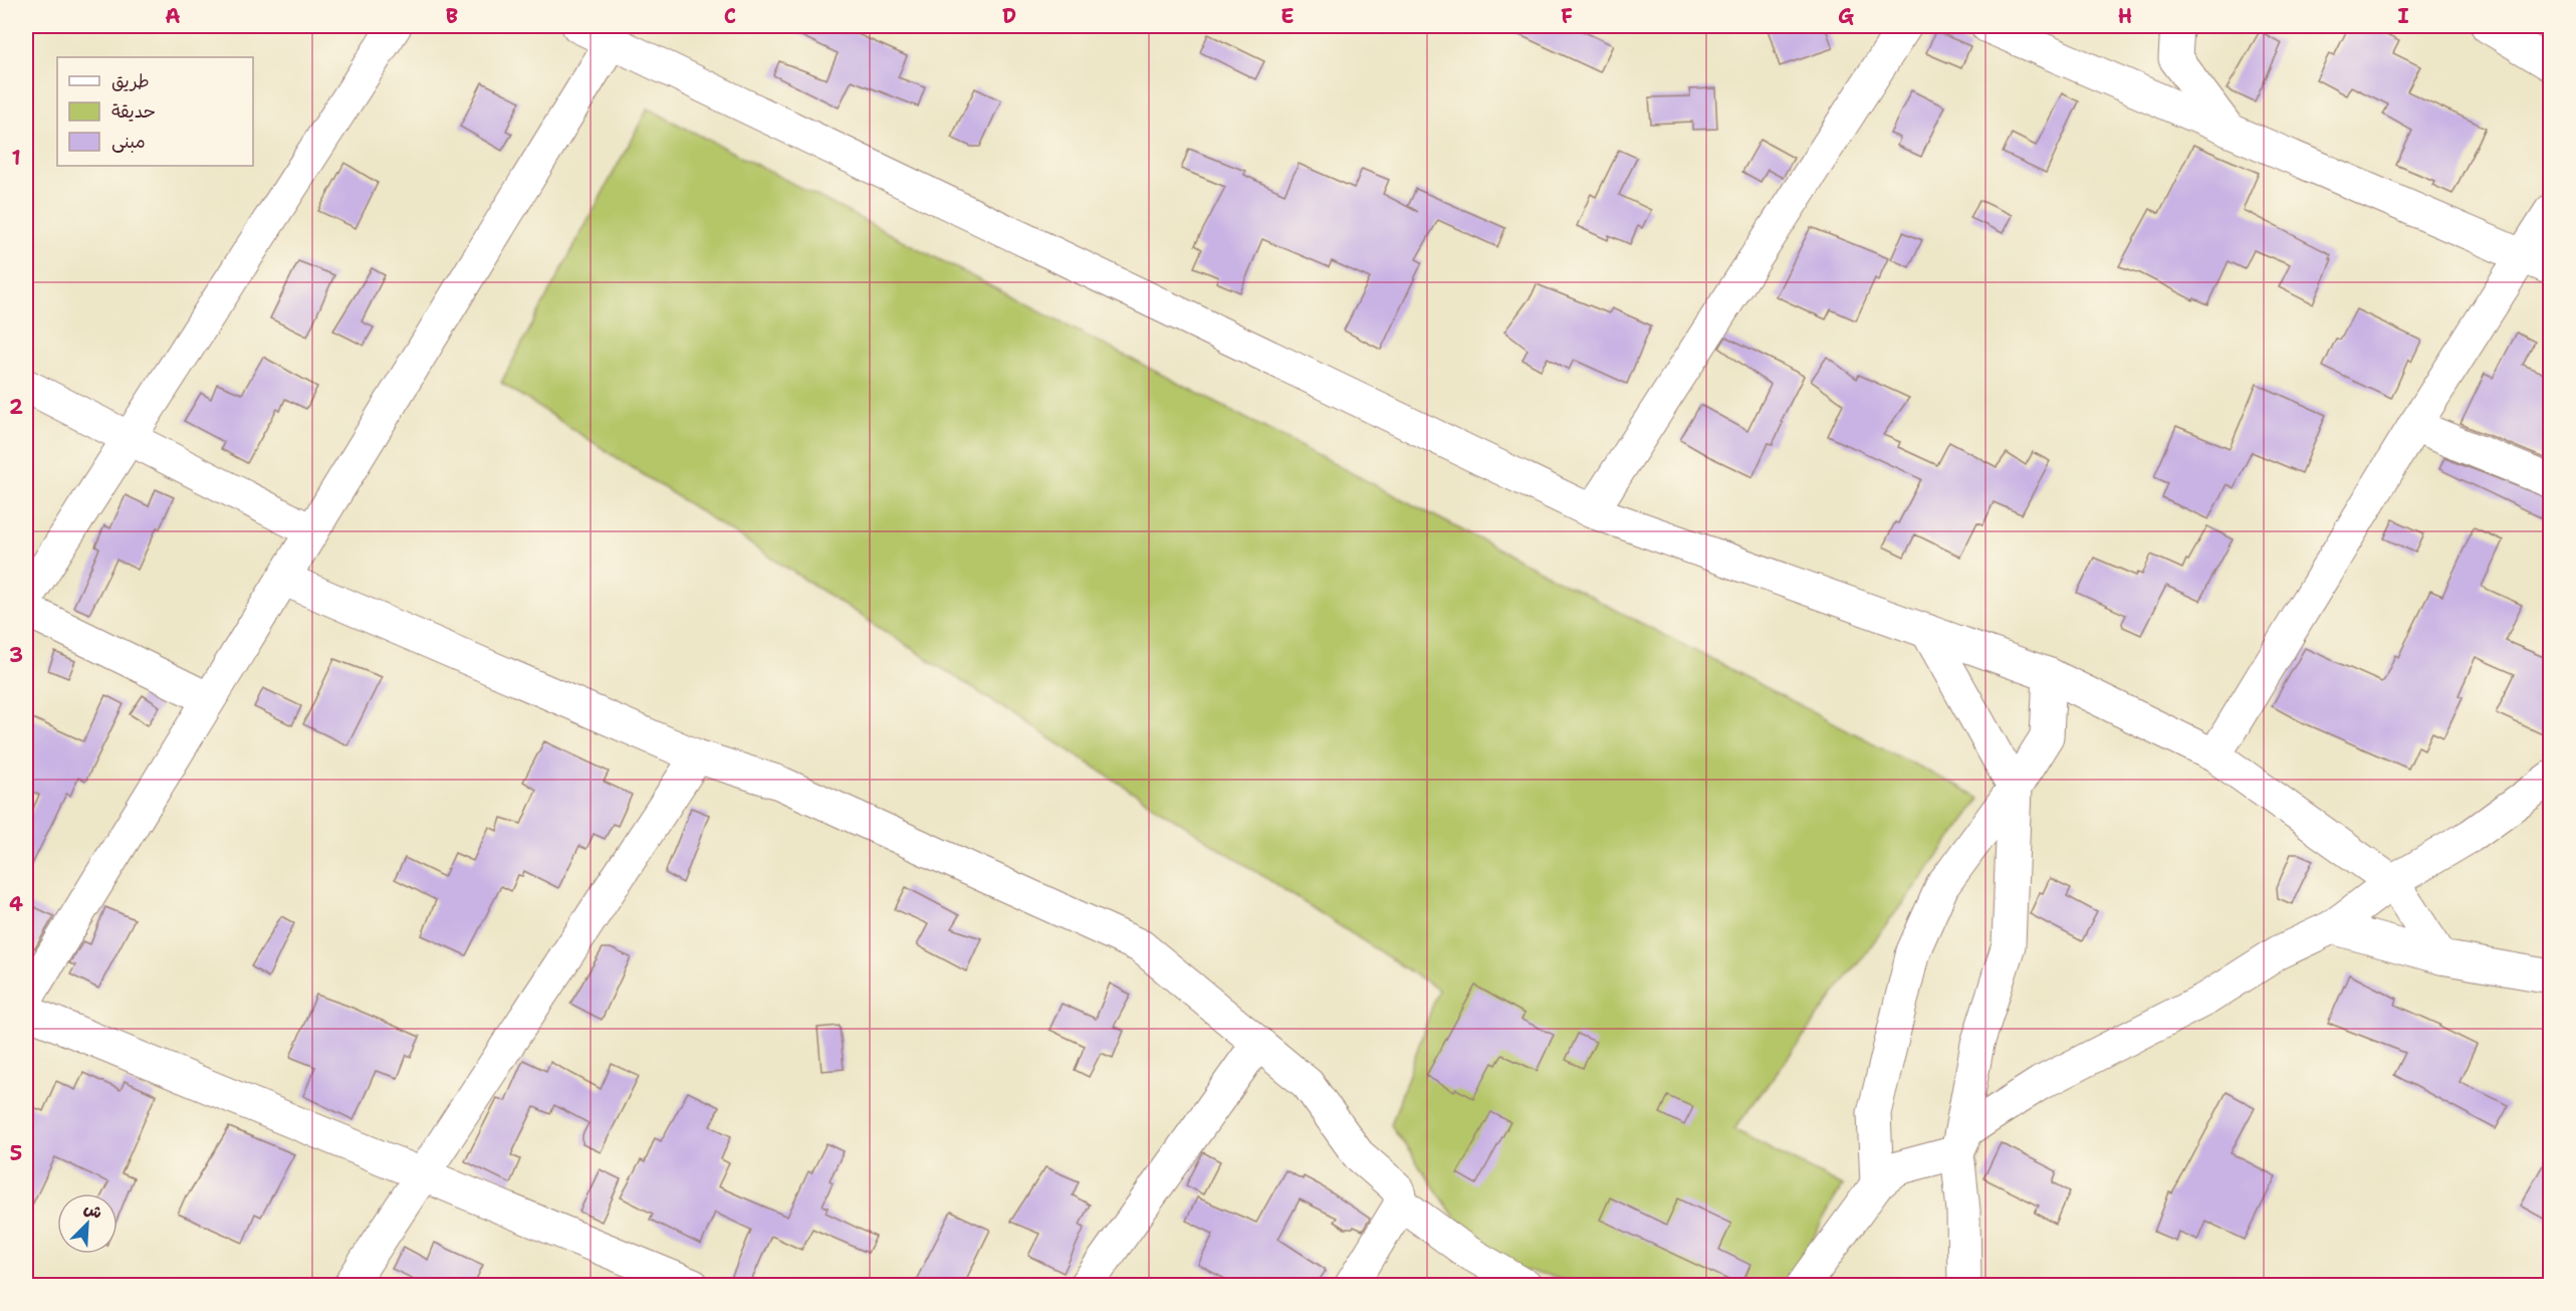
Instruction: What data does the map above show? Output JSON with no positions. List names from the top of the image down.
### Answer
{
  "legend": ["طريق", "حديقة", "مبنى"],
  "north": "top right",
  "grid": {
    "columns": [
      "A",
      "B",
      "C",
      "D",
      "E",
      "F",
      "G",
      "H",
      "I"
    ],
    "rows": [
      "1",
      "2",
      "3",
      "4",
      "5"
    ]
  }
}
